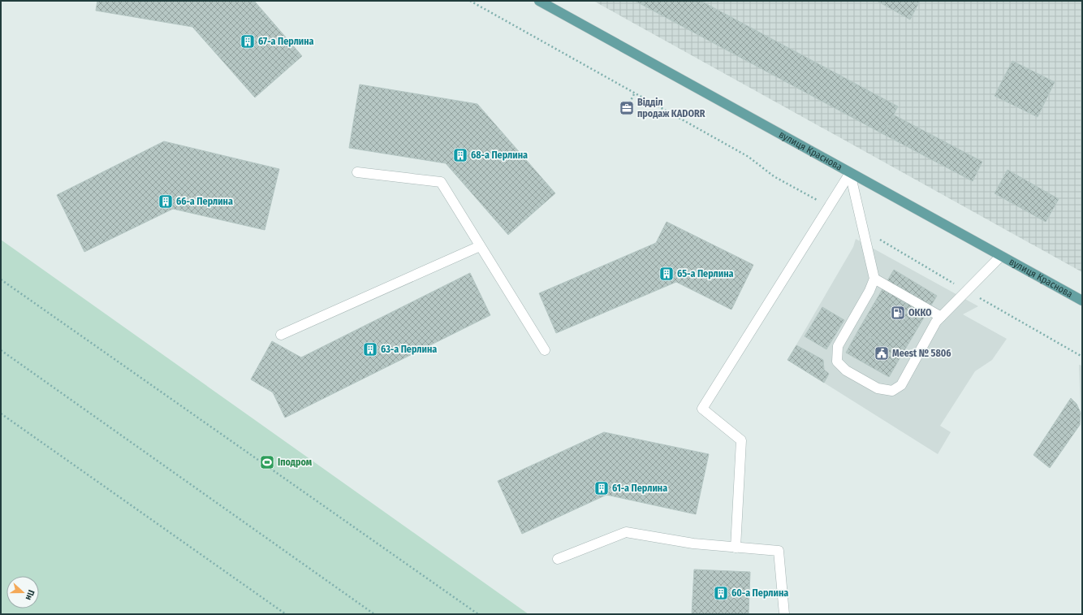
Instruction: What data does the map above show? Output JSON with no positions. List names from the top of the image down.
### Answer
{
  "streets": {
    "main road": ["вулиця Краснова"]
  },
  "places": {
    "building": [
      "67-а Перлина",
      "68-а Перлина",
      "66-а Перлина",
      "65-а Перлина",
      "63-а Перлина",
      "61-а Перлина",
      "60-а Перлина"
    ],
    "office": ["Відділ продаж KADORR"],
    "fuel station": ["ОККО"],
    "public building": ["Meest № 5806"],
    "sports": ["Іподром"]
  },
  "north": "right"
}
